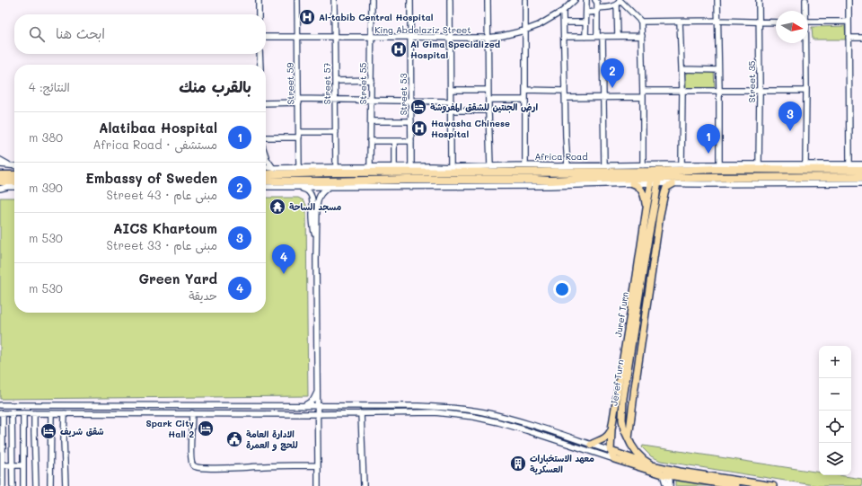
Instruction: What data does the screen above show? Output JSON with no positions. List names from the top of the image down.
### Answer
{
  "streets": {
    "highway": ["Africa Road"],
    "main road": ["Juref Turn", "Jeref Turn"],
    "street": [
      "King Abdelaziz Street",
      "Street 35",
      "Street 59",
      "Street 57",
      "Street 55",
      "Street 53"
    ]
  },
  "crossings": [
    ["King Abdelaziz Street", "Street 59"],
    ["King Abdelaziz Street", "Street 57"],
    ["King Abdelaziz Street", "Street 55"],
    ["King Abdelaziz Street", "Street 53"],
    ["Street 35", "Africa Road"],
    ["Street 59", "Africa Road"],
    ["Street 57", "Africa Road"],
    ["Street 55", "Africa Road"],
    ["Street 53", "Africa Road"],
    ["Africa Road", "Juref Turn"],
    ["Africa Road", "Jeref Turn"],
    ["Juref Turn", "Jeref Turn"]
  ],
  "places": {
    "hospital": ["Al-tabib Central Hospital", "Al Gima Specialized Hospital", "Hawasha Chinese Hospital"],
    "hotel": ["ارض الجنتين للشقق المفروشة", "Spark City Hall 2", "شقق شريف"],
    "temple": ["مسجد الساحة"],
    "public building": ["الادارة العامة للحج و العمرة"],
    "building": ["معهد الاستخبارات العسكرية"]
  },
  "north": "right",
  "page": {
    "search": "ابحث هنا",
    "pins": [
      "2",
      "3",
      "1",
      "4"
    ],
    "heading": ["بالقرب منك", "النتائج: 4"],
    "list": [
      {
        "mark": "1",
        "name": "Alatibaa Hospital",
        "note": "مستشفى · Africa Road",
        "value": "380 m"
      },
      {
        "mark": "2",
        "name": "Embassy of Sweden",
        "note": "مبنى عام · Street 43",
        "value": "390 m"
      },
      {
        "mark": "3",
        "name": "AICS Khartoum",
        "note": "مبنى عام · Street 33",
        "value": "530 m"
      },
      {
        "mark": "4",
        "name": "Green Yard",
        "note": "حديقة",
        "value": "530 m"
      }
    ],
    "map_buttons": ["+", "−"]
  }
}
